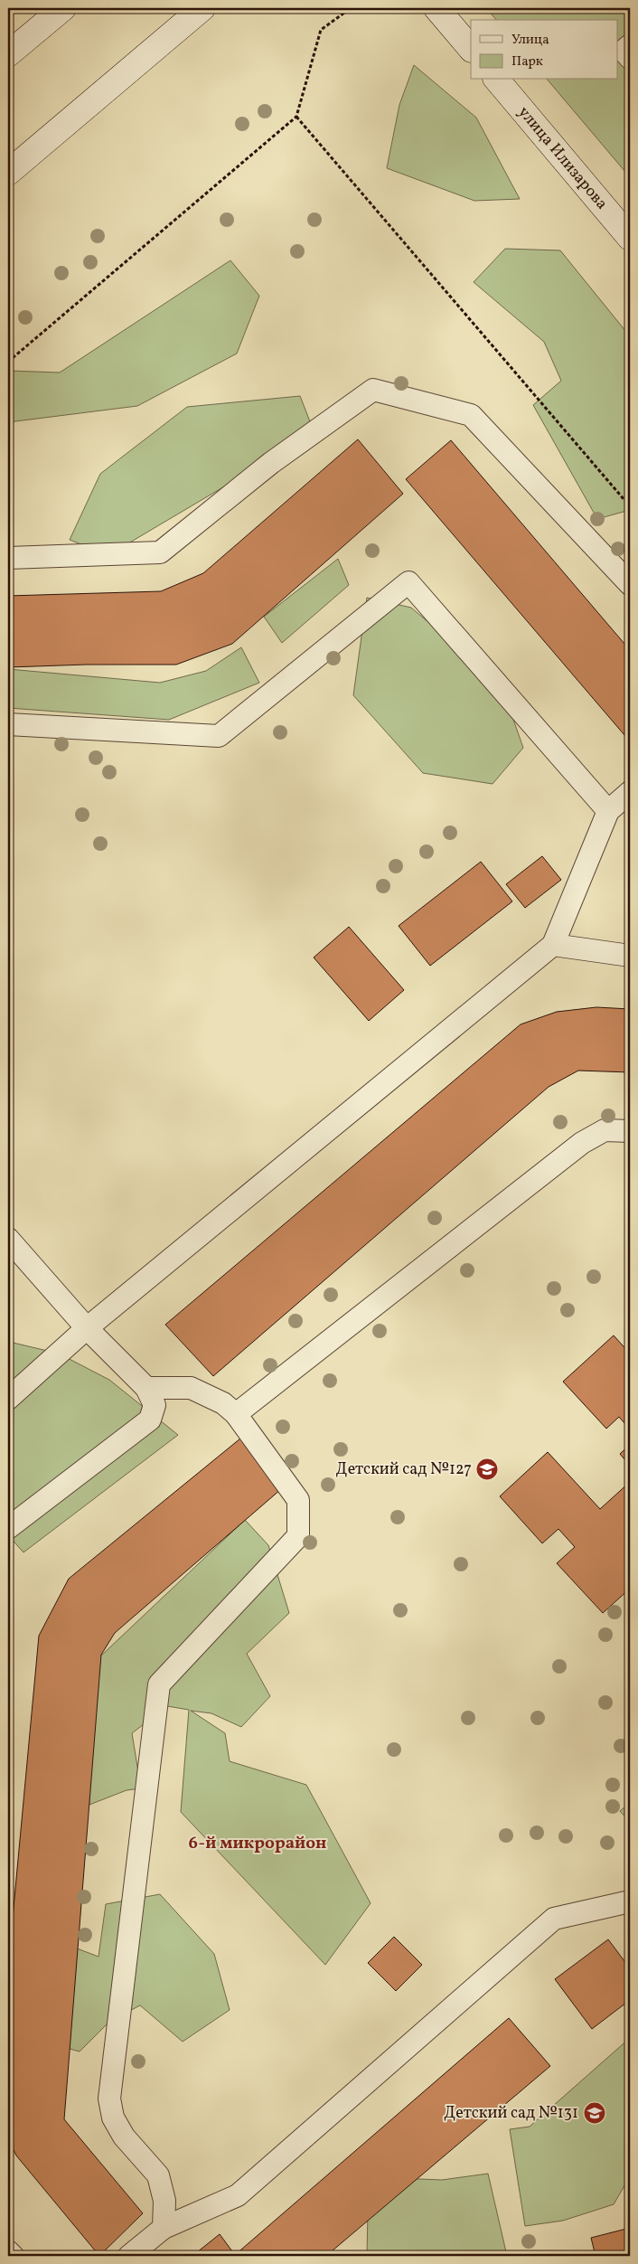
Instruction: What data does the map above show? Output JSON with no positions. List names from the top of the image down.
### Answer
{
  "streets": {
    "main road": ["улица Илизарова"]
  },
  "districts": ["6-й микрорайон"],
  "places": {
    "school or university": ["Детский сад №127", "Детский сад №131"]
  },
  "legend": ["Улица", "Парк"]
}
